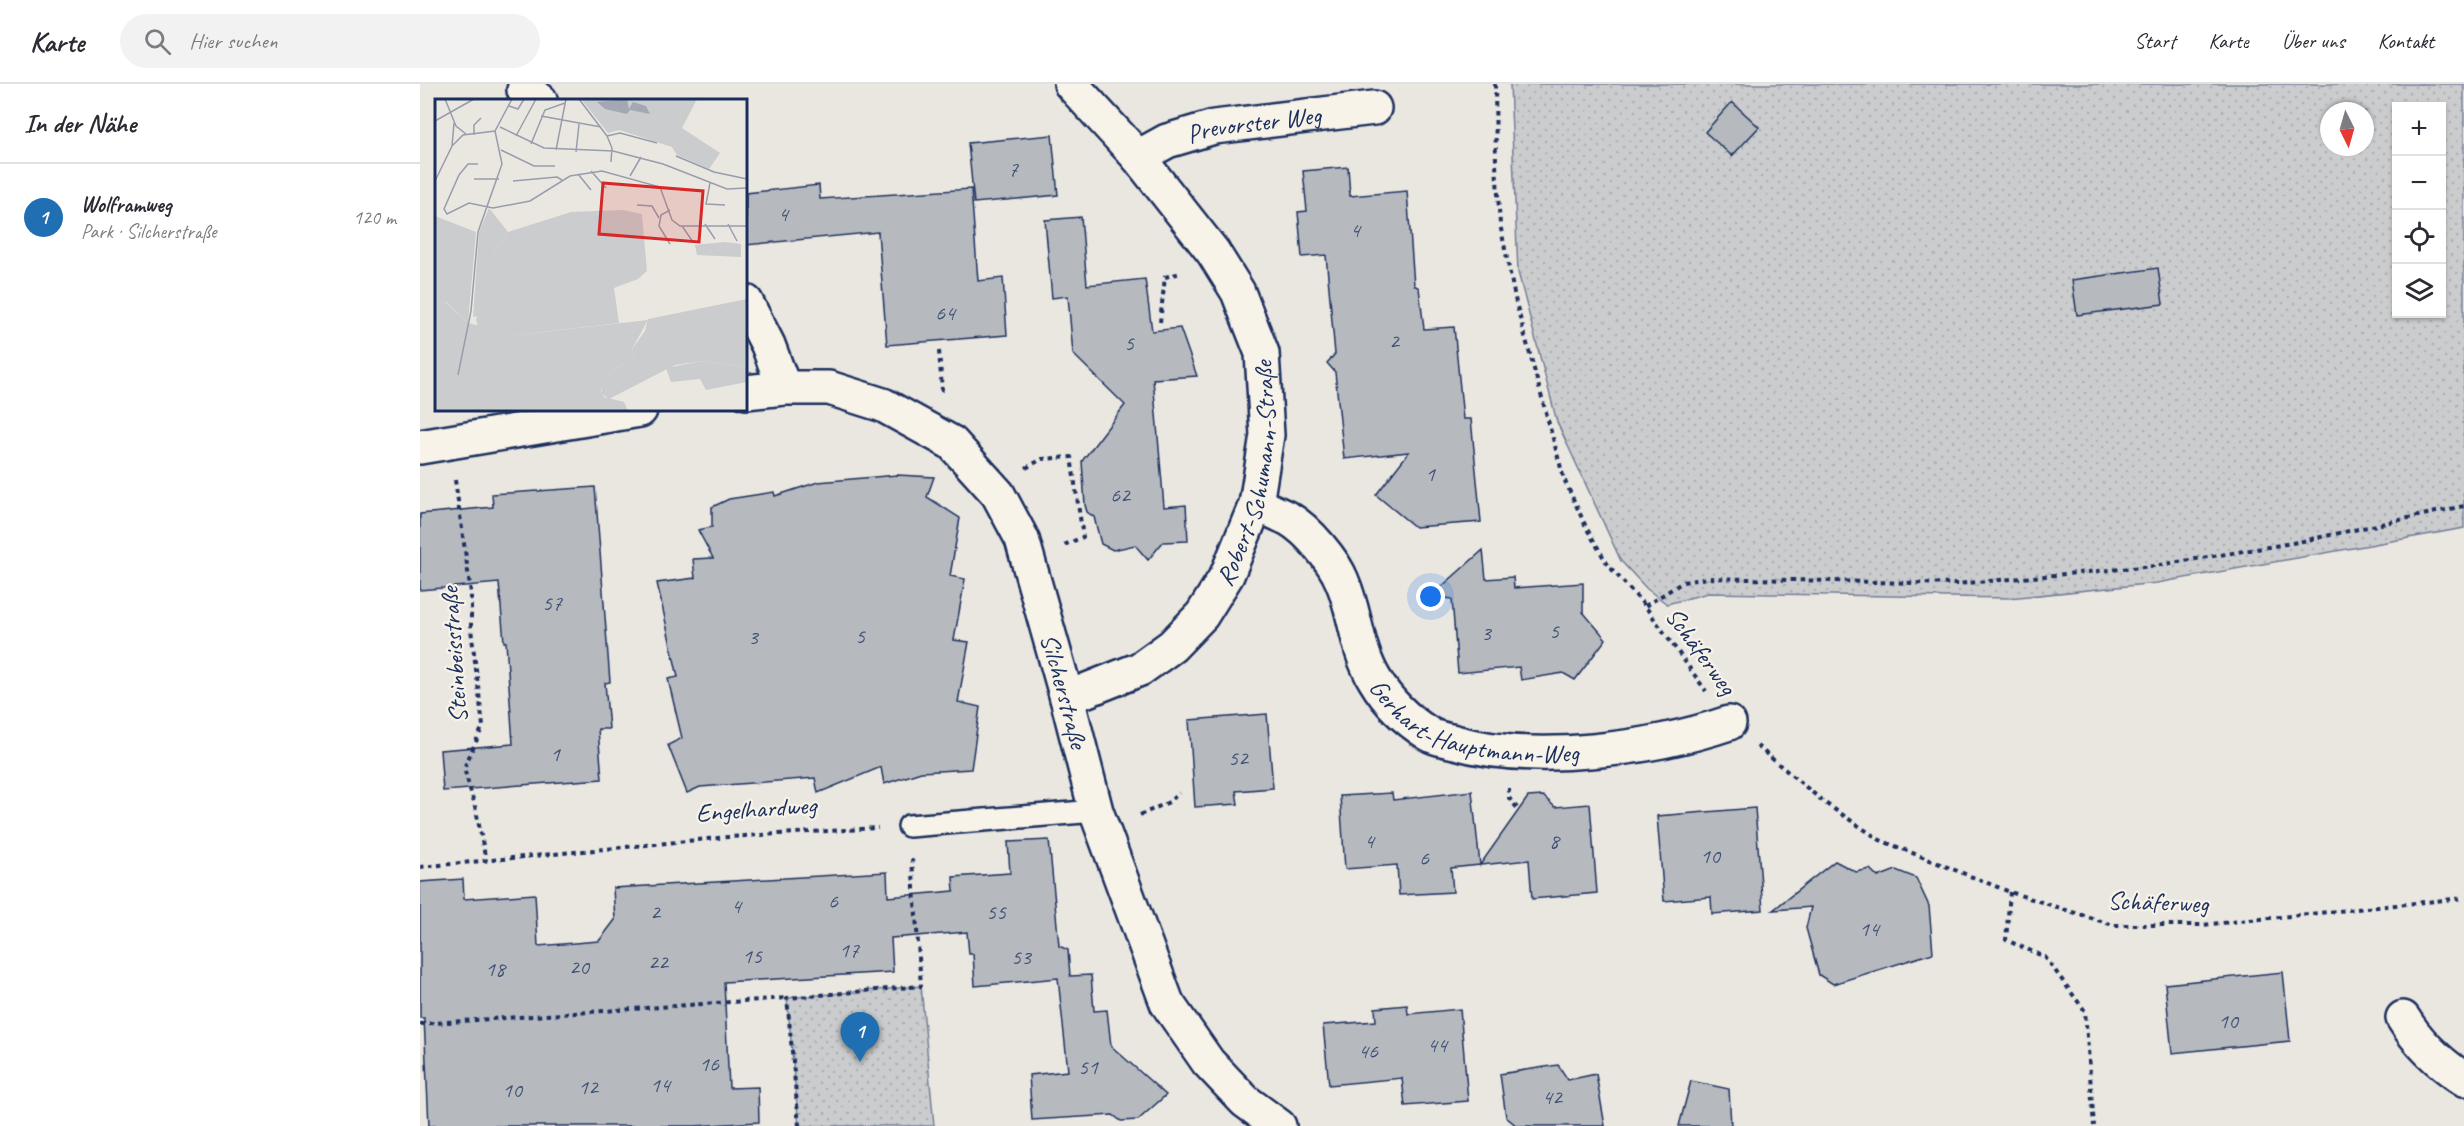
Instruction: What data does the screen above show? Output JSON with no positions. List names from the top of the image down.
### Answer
{
  "streets": {
    "street": [
      "Prevorster Weg",
      "Robert-Schumann-Straße",
      "Silcherstraße",
      "Gerhart-Hauptmann-Weg"
    ],
    "path": ["Schäferweg", "Steinbeisstraße", "Engelhardweg"]
  },
  "crossings": [
    ["Prevorster Weg", "Robert-Schumann-Straße"],
    ["Robert-Schumann-Straße", "Silcherstraße"],
    ["Robert-Schumann-Straße", "Gerhart-Hauptmann-Weg"],
    ["Schäferweg", "Gerhart-Hauptmann-Weg"],
    ["Steinbeisstraße", "Engelhardweg"]
  ],
  "house_numbers": [
    "7",
    "4",
    "4",
    "64",
    "2",
    "5",
    "1",
    "62",
    "57",
    "5",
    "3",
    "5",
    "3",
    "1",
    "52",
    "4",
    "8",
    "10",
    "6",
    "6",
    "4",
    "2",
    "55",
    "14",
    "17",
    "15",
    "53",
    "22",
    "20",
    "18",
    "10",
    "44",
    "46",
    "16",
    "51",
    "14",
    "12",
    "10",
    "42"
  ],
  "north": "bottom",
  "page": {
    "header": "Karte",
    "search": "Hier suchen",
    "nav": [
      "Start",
      "Karte",
      "Über uns",
      "Kontakt"
    ],
    "heading": "In der Nähe",
    "map_buttons": ["+", "−"],
    "list": [
      {
        "mark": "1",
        "name": "Wolframweg",
        "note": "Park · Silcherstraße",
        "value": "120 m"
      }
    ],
    "pins": "1"
  }
}
